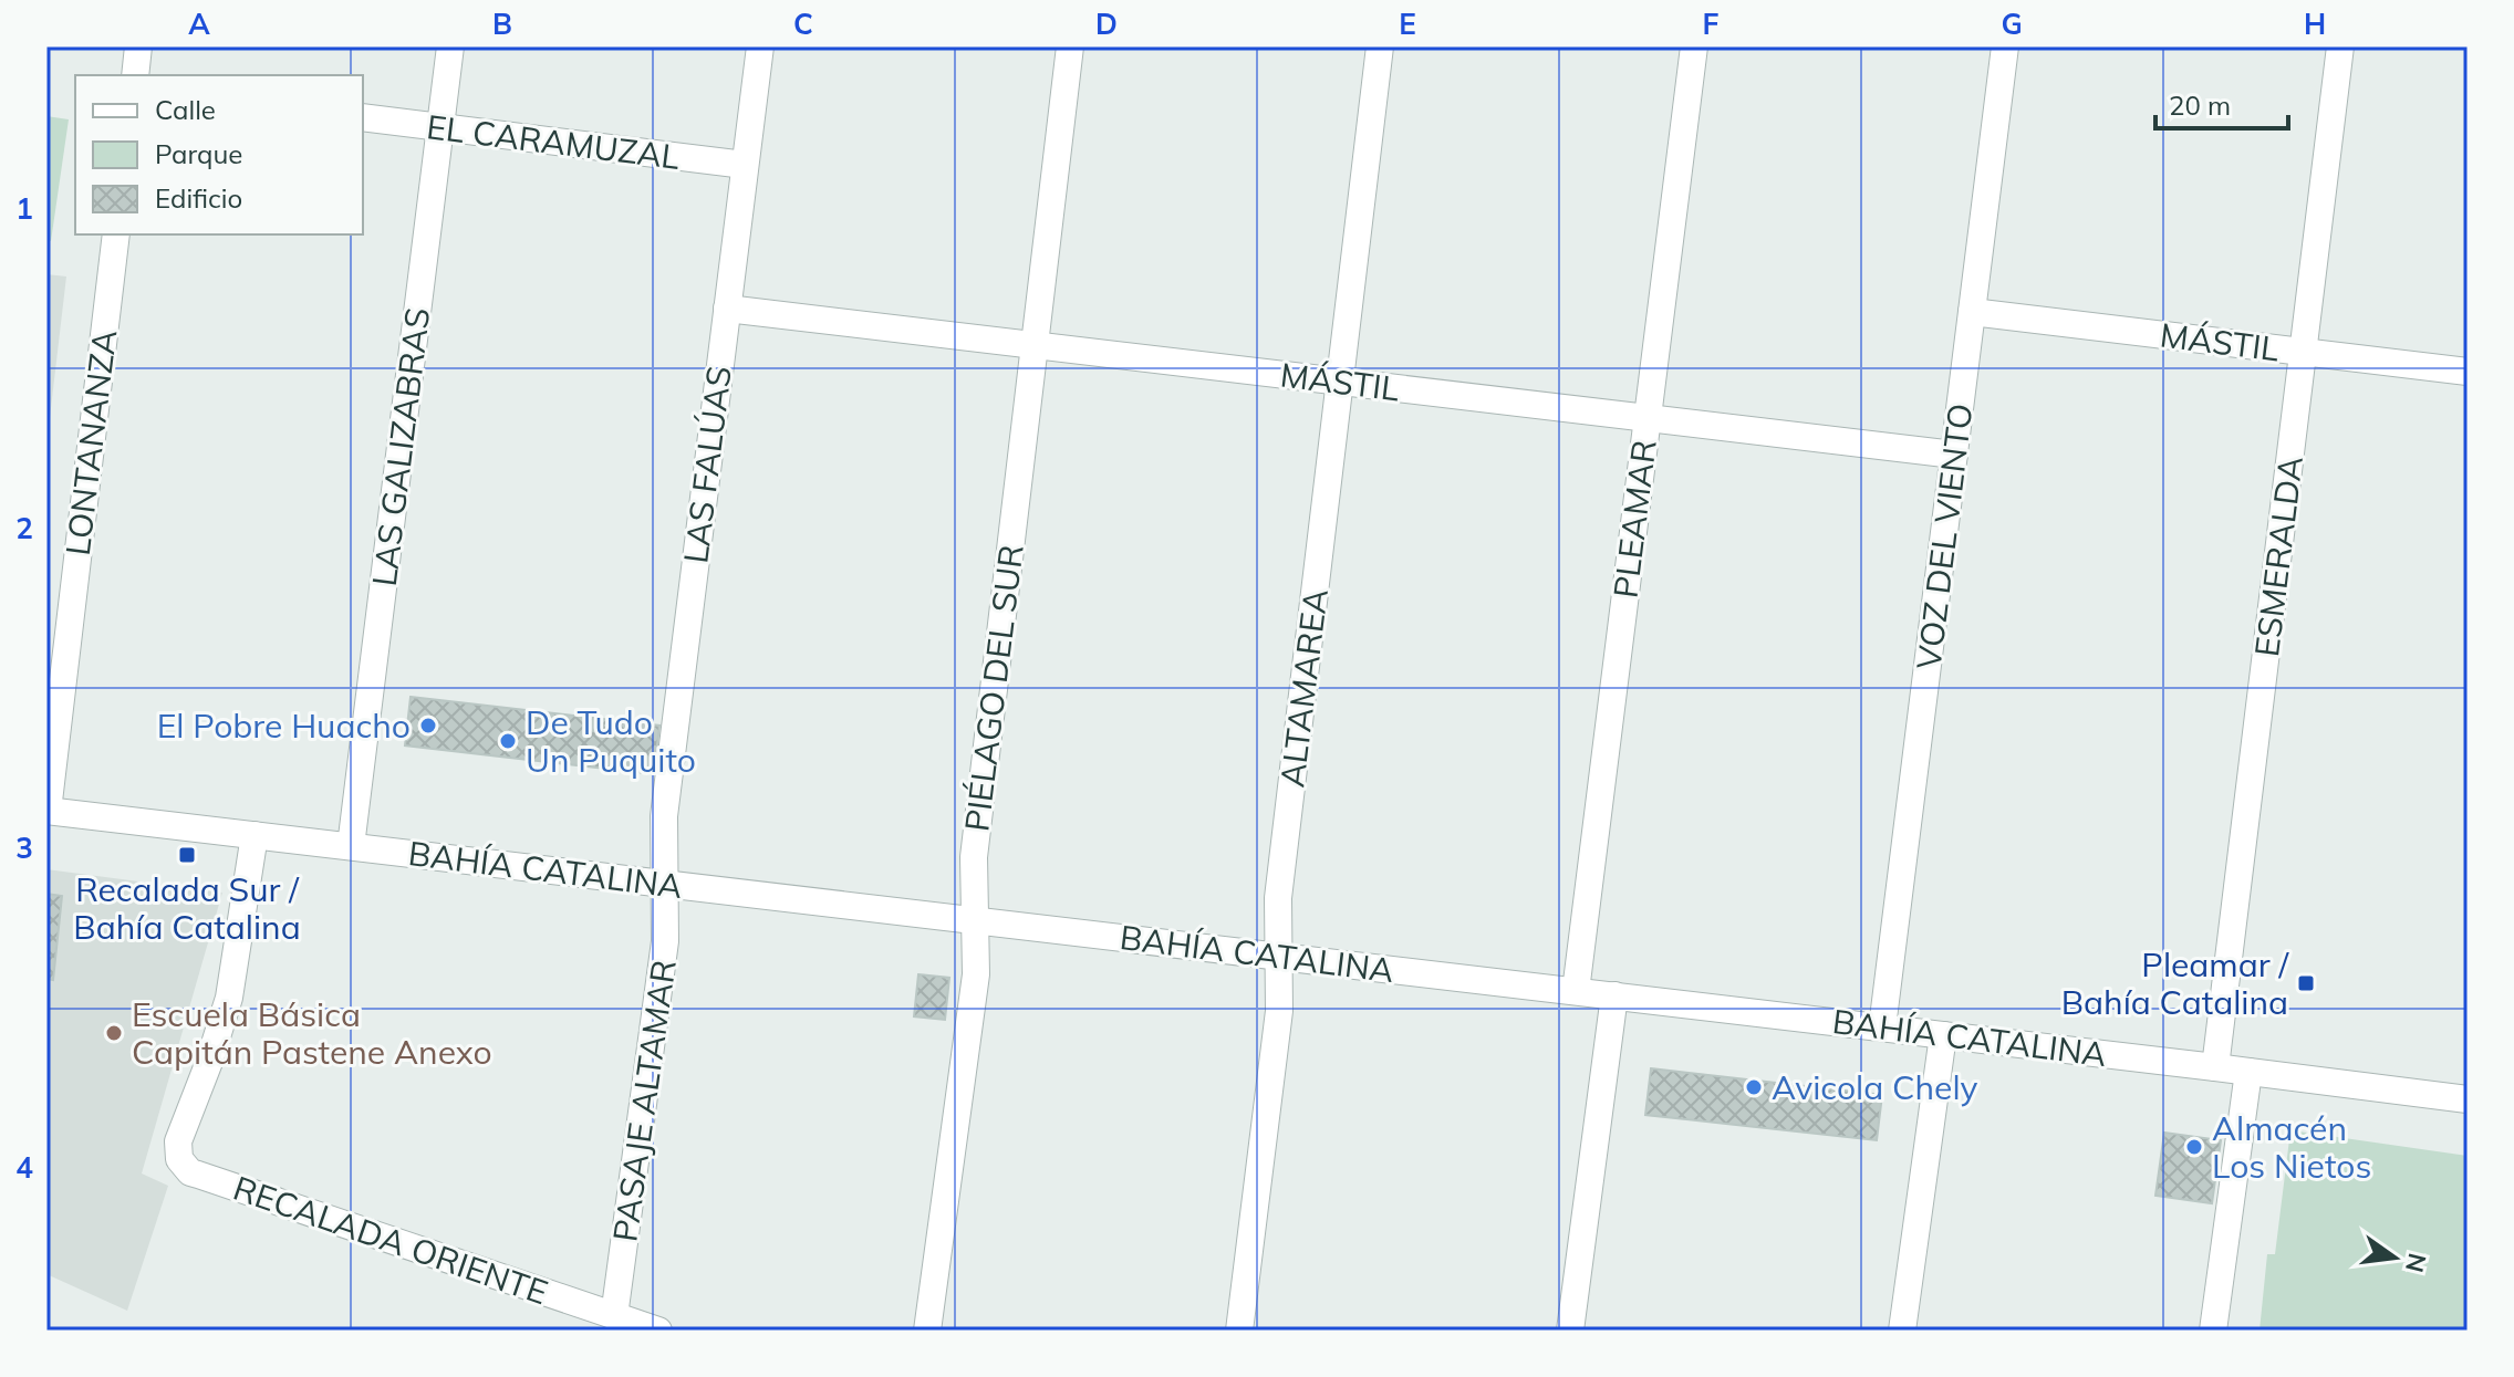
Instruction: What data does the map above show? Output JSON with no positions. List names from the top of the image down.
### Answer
{
  "streets": {
    "street": [
      "EL CARAMUZAL",
      "MÁSTIL",
      "LONTANANZA",
      "LAS GALIZABRAS",
      "LAS FALÚAS",
      "PLEAMAR",
      "VOZ DEL VIENTO",
      "ESMERALDA",
      "PIÉLAGO DEL SUR",
      "ALTAMAREA",
      "BAHÍA CATALINA",
      "PASAJE ALTAMAR",
      "RECALADA ORIENTE"
    ]
  },
  "crossings": [
    ["EL CARAMUZAL", "LAS GALIZABRAS"],
    ["EL CARAMUZAL", "LAS FALÚAS"],
    ["MÁSTIL", "LAS FALÚAS"],
    ["MÁSTIL", "PLEAMAR"],
    ["MÁSTIL", "VOZ DEL VIENTO"],
    ["MÁSTIL", "ESMERALDA"],
    ["MÁSTIL", "PIÉLAGO DEL SUR"],
    ["MÁSTIL", "ALTAMAREA"],
    ["LONTANANZA", "BAHÍA CATALINA"],
    ["LAS GALIZABRAS", "BAHÍA CATALINA"],
    ["LAS FALÚAS", "BAHÍA CATALINA"],
    ["LAS FALÚAS", "PASAJE ALTAMAR"],
    ["PLEAMAR", "BAHÍA CATALINA"],
    ["VOZ DEL VIENTO", "BAHÍA CATALINA"],
    ["ESMERALDA", "BAHÍA CATALINA"],
    ["PIÉLAGO DEL SUR", "BAHÍA CATALINA"],
    ["ALTAMAREA", "BAHÍA CATALINA"],
    ["BAHÍA CATALINA", "PASAJE ALTAMAR"],
    ["BAHÍA CATALINA", "RECALADA ORIENTE"],
    ["PASAJE ALTAMAR", "RECALADA ORIENTE"]
  ],
  "places": {
    "other": [
      "El Pobre Huacho",
      "De Tudo Un Puquito",
      "Escuela Básica Capitán Pastene Anexo",
      "Avicola Chely",
      "Almacén Los Nietos"
    ],
    "transit": ["Recalada Sur / Bahía Catalina", "Pleamar / Bahía Catalina"]
  },
  "legend": ["Calle", "Parque", "Edificio"],
  "scale_bar": "20 m",
  "north": "right",
  "grid": {
    "columns": [
      "A",
      "B",
      "C",
      "D",
      "E",
      "F",
      "G",
      "H"
    ],
    "rows": [
      "1",
      "2",
      "3",
      "4"
    ]
  }
}
